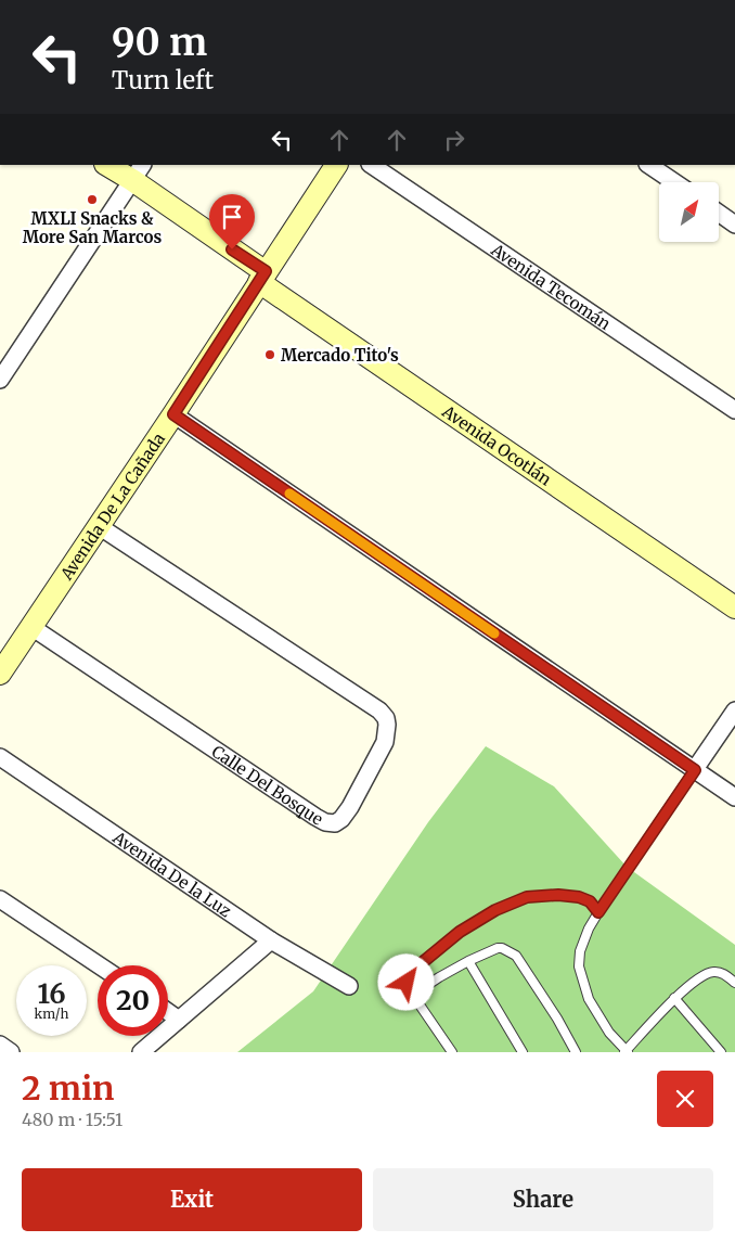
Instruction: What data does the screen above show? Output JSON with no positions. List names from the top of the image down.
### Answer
{
  "streets": {
    "main road": ["Avenida Ocotlán", "Avenida De La Cañada"],
    "street": ["Avenida Tecomán", "Calle Del Bosque", "Avenida De la Luz"]
  },
  "crossings": [
    ["Avenida Ocotlán", "Avenida De La Cañada"],
    ["Avenida De La Cañada", "Calle Del Bosque"]
  ],
  "places": ["MXLI Snacks & More San Marcos", "Mercado Tito's"],
  "north": "top right",
  "page": {
    "turn": ["90 m", "Turn left"],
    "speed": "16 km/h",
    "limit": "20",
    "heading": ["2 min", "480 m · 15:51"],
    "buttons": ["Exit", "Share"]
  }
}
